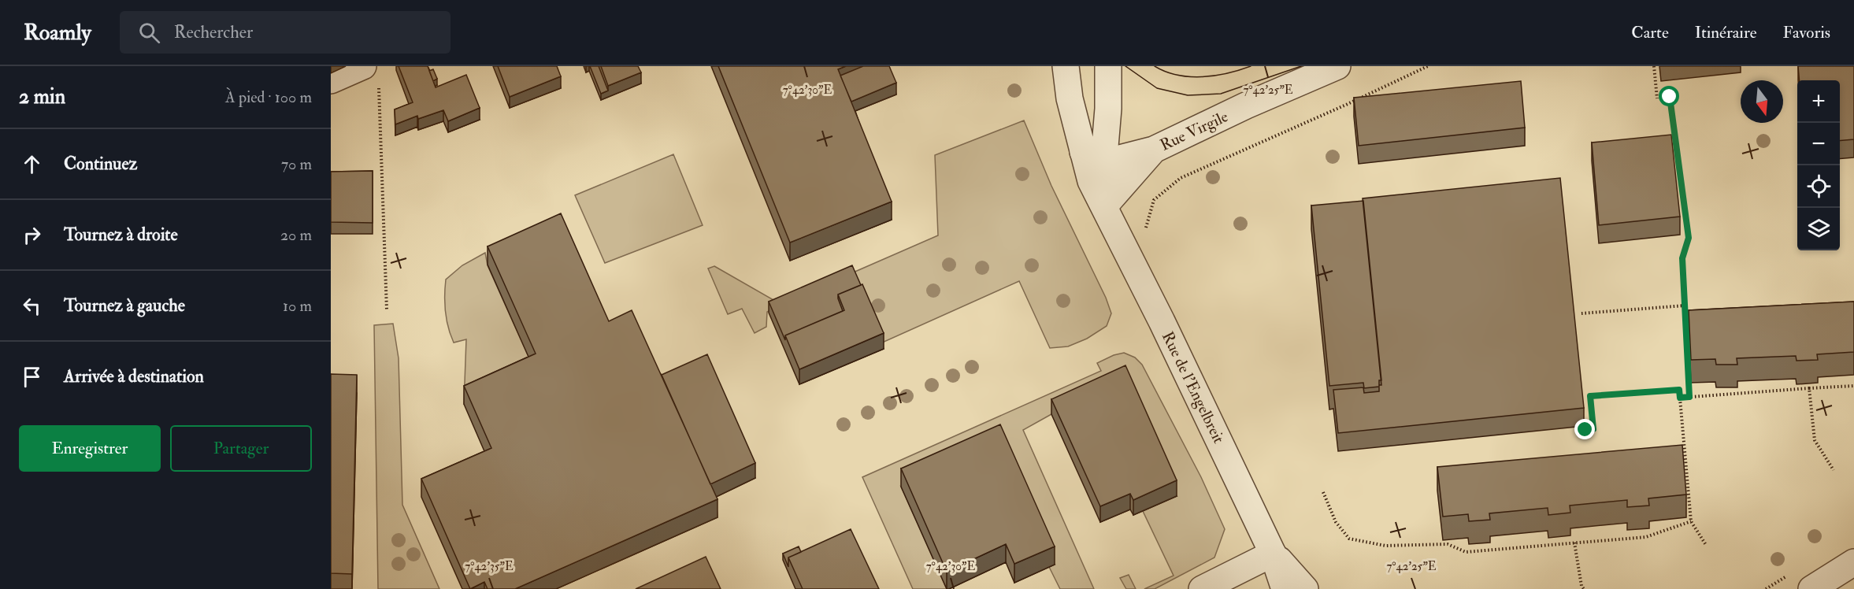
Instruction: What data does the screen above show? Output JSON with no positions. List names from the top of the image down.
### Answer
{
  "streets": {
    "street": ["Rue Virgile", "Rue de l'Engelbreit"]
  },
  "crossings": [
    ["Rue Virgile", "Rue de l'Engelbreit"]
  ],
  "north": "bottom",
  "page": {
    "header": "Roamly",
    "search": "Rechercher",
    "nav": ["Carte", "Itinéraire", "Favoris"],
    "heading": ["2 min", "À pied · 100 m"],
    "map_buttons": ["+", "−"],
    "list": [
      ["Continuez", "70 m"],
      ["Tournez à droite", "20 m"],
      ["Tournez à gauche", "10 m"],
      "Arrivée à destination"
    ],
    "buttons": ["Enregistrer", "Partager"]
  },
  "coordinates": ["7°42'30\"E", "7°42'25\"E", "7°42'35\"E"]
}
